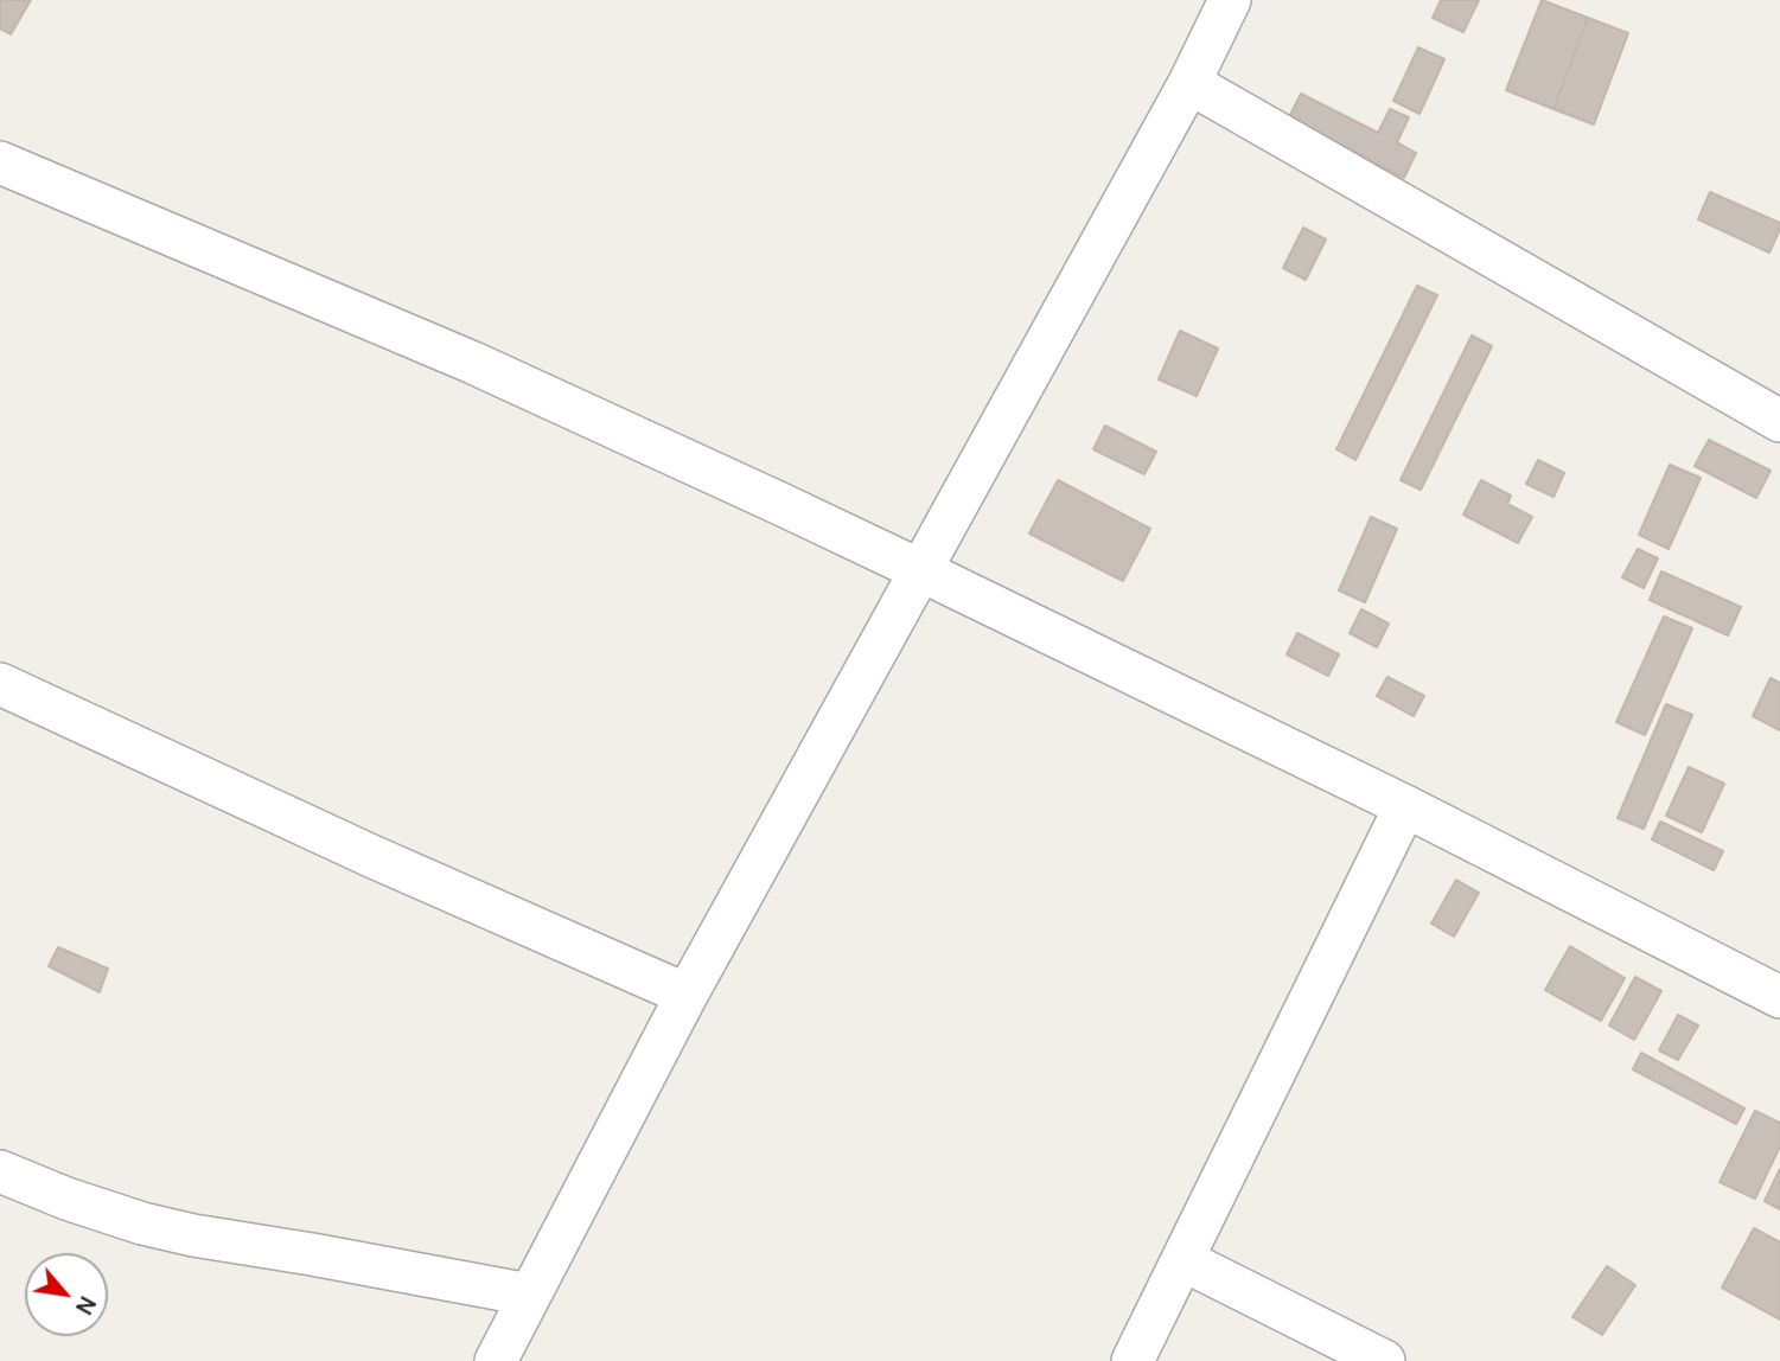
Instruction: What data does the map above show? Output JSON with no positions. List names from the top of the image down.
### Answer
{
  "north": "bottom right"
}
